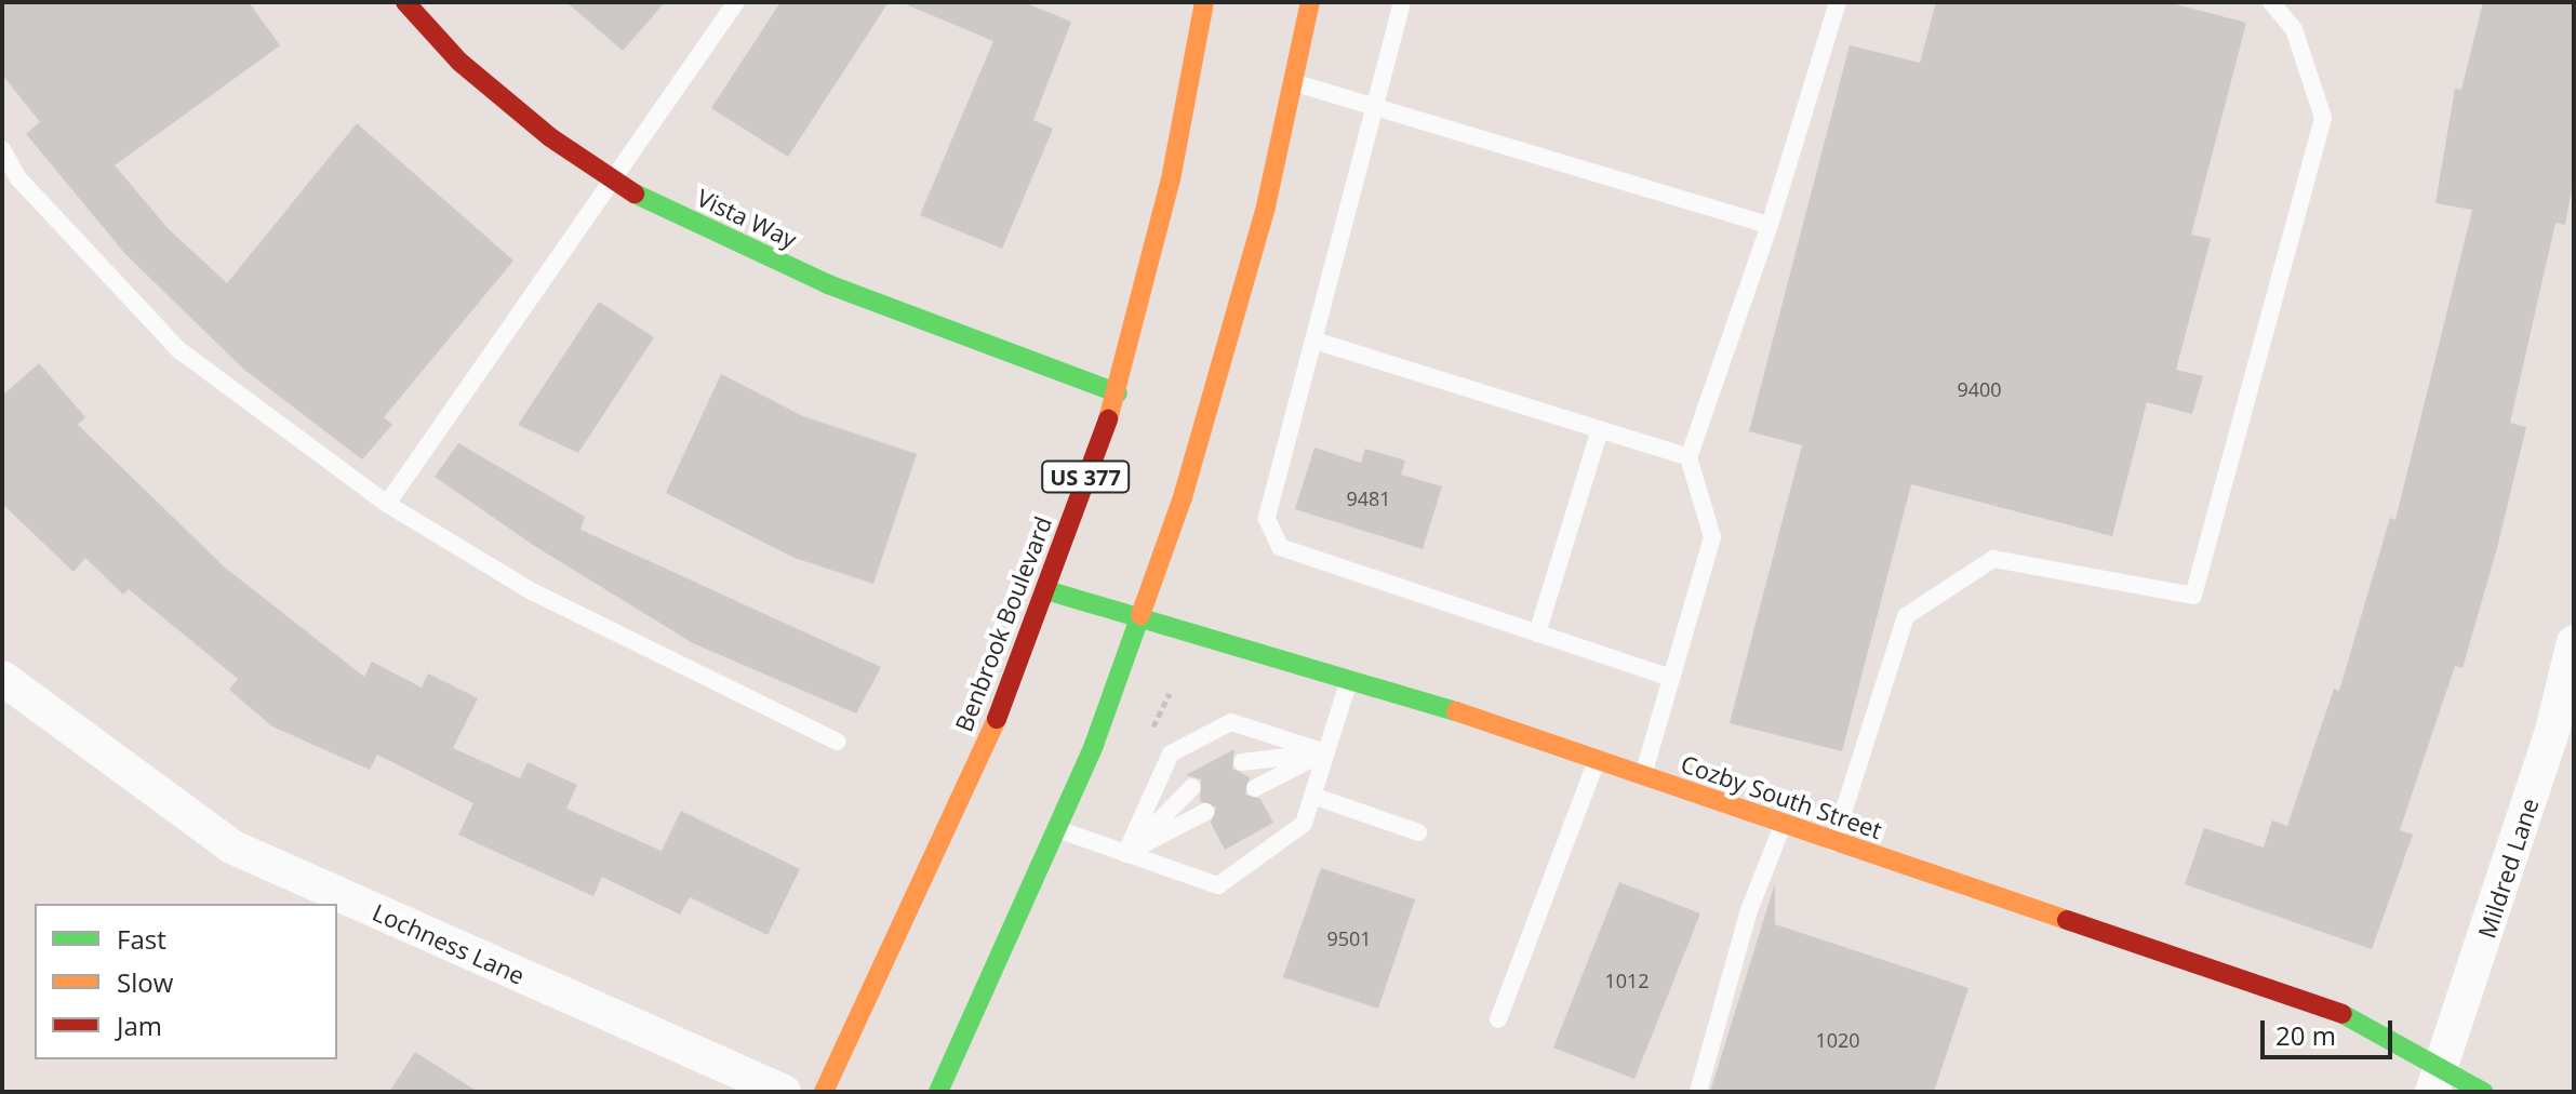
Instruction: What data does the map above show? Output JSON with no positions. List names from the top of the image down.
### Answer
{
  "streets": {
    "main road": [
      "Vista Way",
      "US 377",
      "Benbrook Boulevard",
      "Cozby South Street"
    ],
    "street": ["Mildred Lane", "Lochness Lane"]
  },
  "crossings": [
    ["Vista Way", "Benbrook Boulevard"],
    ["Benbrook Boulevard", "Cozby South Street"],
    ["Cozby South Street", "Mildred Lane"]
  ],
  "house_numbers": [
    "9400",
    "9481",
    "9501",
    "1012",
    "1020"
  ],
  "legend": ["Fast", "Slow", "Jam"],
  "scale_bar": "20 m"
}
